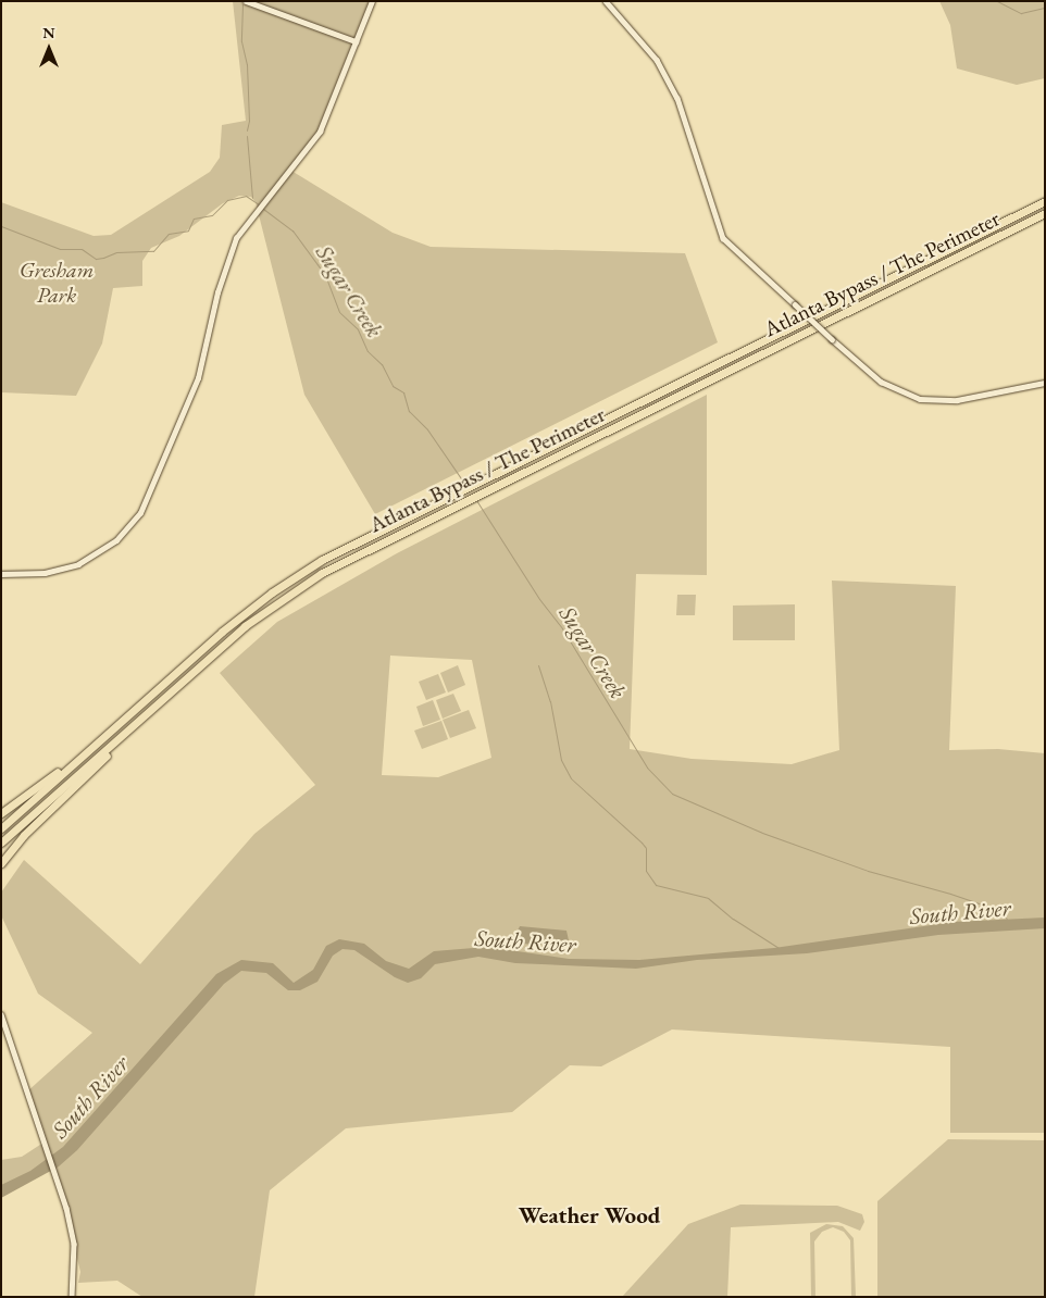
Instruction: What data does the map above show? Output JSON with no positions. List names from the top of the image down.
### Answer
{
  "streets": {
    "highway": ["Atlanta Bypass / The Perimeter"]
  },
  "districts": ["Weather Wood"],
  "water": ["Sugar Creek", "South River"],
  "parks": ["Gresham Park"],
  "north": "top"
}
